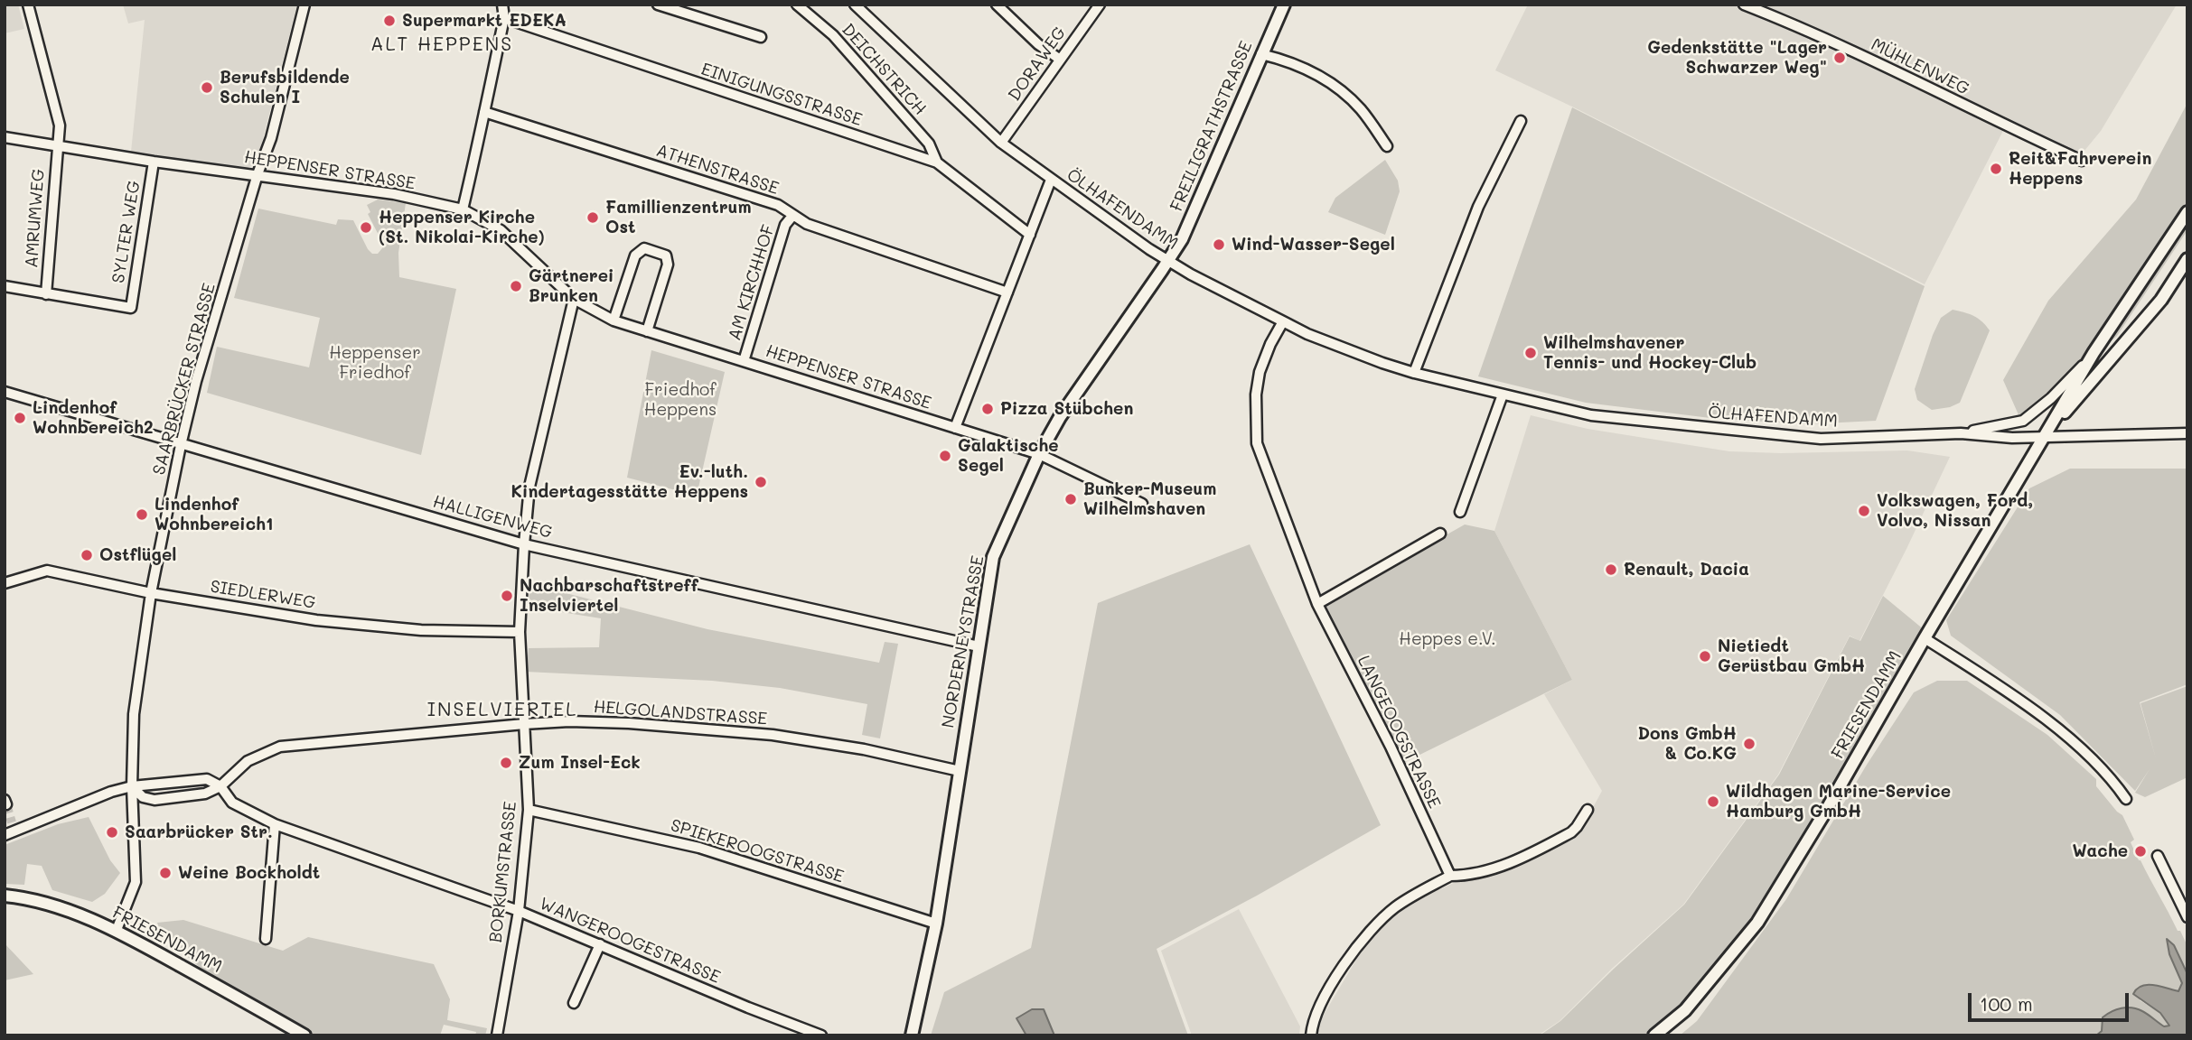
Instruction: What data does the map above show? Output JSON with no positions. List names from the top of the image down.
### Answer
{
  "streets": {
    "main road": ["FREILIGRATHSTRASSE", "NORDERNEYSTRASSE", "FRIESENDAMM"],
    "street": [
      "DORAWEG",
      "MÜHLENWEG",
      "DEICHSTRICH",
      "EINIGUNGSSTRASSE",
      "ATHENSTRASSE",
      "HEPPENSER STRASSE",
      "ÖLHAFENDAMM",
      "AMRUMWEG",
      "SYLTER WEG",
      "AM KIRCHHOF",
      "SAARBRÜCKER STRASSE",
      "HALLIGENWEG",
      "SIEDLERWEG",
      "HELGOLANDSTRASSE",
      "LANGEOOGSTRASSE",
      "SPIEKEROOGSTRASSE",
      "BORKUMSTRASSE",
      "WANGEROOGESTRASSE"
    ]
  },
  "crossings": [
    ["DORAWEG", "ÖLHAFENDAMM"],
    ["DEICHSTRICH", "EINIGUNGSSTRASSE"],
    ["FREILIGRATHSTRASSE", "ÖLHAFENDAMM"],
    ["FREILIGRATHSTRASSE", "NORDERNEYSTRASSE"],
    ["ATHENSTRASSE", "AM KIRCHHOF"],
    ["HEPPENSER STRASSE", "AMRUMWEG"],
    ["HEPPENSER STRASSE", "SYLTER WEG"],
    ["HEPPENSER STRASSE", "AM KIRCHHOF"],
    ["HEPPENSER STRASSE", "SAARBRÜCKER STRASSE"],
    ["HEPPENSER STRASSE", "NORDERNEYSTRASSE"],
    ["HEPPENSER STRASSE", "BORKUMSTRASSE"],
    ["ÖLHAFENDAMM", "NORDERNEYSTRASSE"],
    ["ÖLHAFENDAMM", "FRIESENDAMM"],
    ["ÖLHAFENDAMM", "LANGEOOGSTRASSE"],
    ["AMRUMWEG", "SYLTER WEG"],
    ["SAARBRÜCKER STRASSE", "HALLIGENWEG"],
    ["SAARBRÜCKER STRASSE", "SIEDLERWEG"],
    ["SAARBRÜCKER STRASSE", "FRIESENDAMM"],
    ["SAARBRÜCKER STRASSE", "HELGOLANDSTRASSE"],
    ["HALLIGENWEG", "NORDERNEYSTRASSE"],
    ["HALLIGENWEG", "BORKUMSTRASSE"],
    ["SIEDLERWEG", "BORKUMSTRASSE"],
    ["NORDERNEYSTRASSE", "HELGOLANDSTRASSE"],
    ["NORDERNEYSTRASSE", "SPIEKEROOGSTRASSE"],
    ["HELGOLANDSTRASSE", "BORKUMSTRASSE"],
    ["HELGOLANDSTRASSE", "WANGEROOGESTRASSE"],
    ["SPIEKEROOGSTRASSE", "BORKUMSTRASSE"],
    ["BORKUMSTRASSE", "WANGEROOGESTRASSE"]
  ],
  "districts": ["ALT HEPPENS", "INSELVIERTEL"],
  "parks": ["Heppenser Friedhof", "Friedhof Heppens", "Heppes e.V."],
  "places": [
    "Supermarkt EDEKA",
    "Gedenkstätte \"Lager Schwarzer Weg\"",
    "Berufsbildende Schulen I",
    "Reit&Fahrverein Heppens",
    "Famillienzentrum Ost",
    "Heppenser Kirche (St. Nikolai-Kirche)",
    "Wind-Wasser-Segel",
    "Gärtnerei Brunken",
    "Wilhelmshavener Tennis- und Hockey-Club",
    "Pizza Stübchen",
    "Lindenhof Wohnbereich2",
    "Galaktische Segel",
    "Ev.-luth. Kindertagesstätte Heppens",
    "Bunker-Museum Wilhelmshaven",
    "Volkswagen, Ford, Volvo, Nissan",
    "Lindenhof Wohnbereich1",
    "Ostflügel",
    "Renault, Dacia",
    "Nachbarschaftstreff Inselviertel",
    "Nietiedt Gerüstbau GmbH",
    "Dons GmbH & Co.KG",
    "Zum Insel-Eck",
    "Wildhagen Marine-Service Hamburg GmbH",
    "Saarbrücker Str.",
    "Wache",
    "Weine Bockholdt"
  ],
  "scale_bar": "100 m"
}
